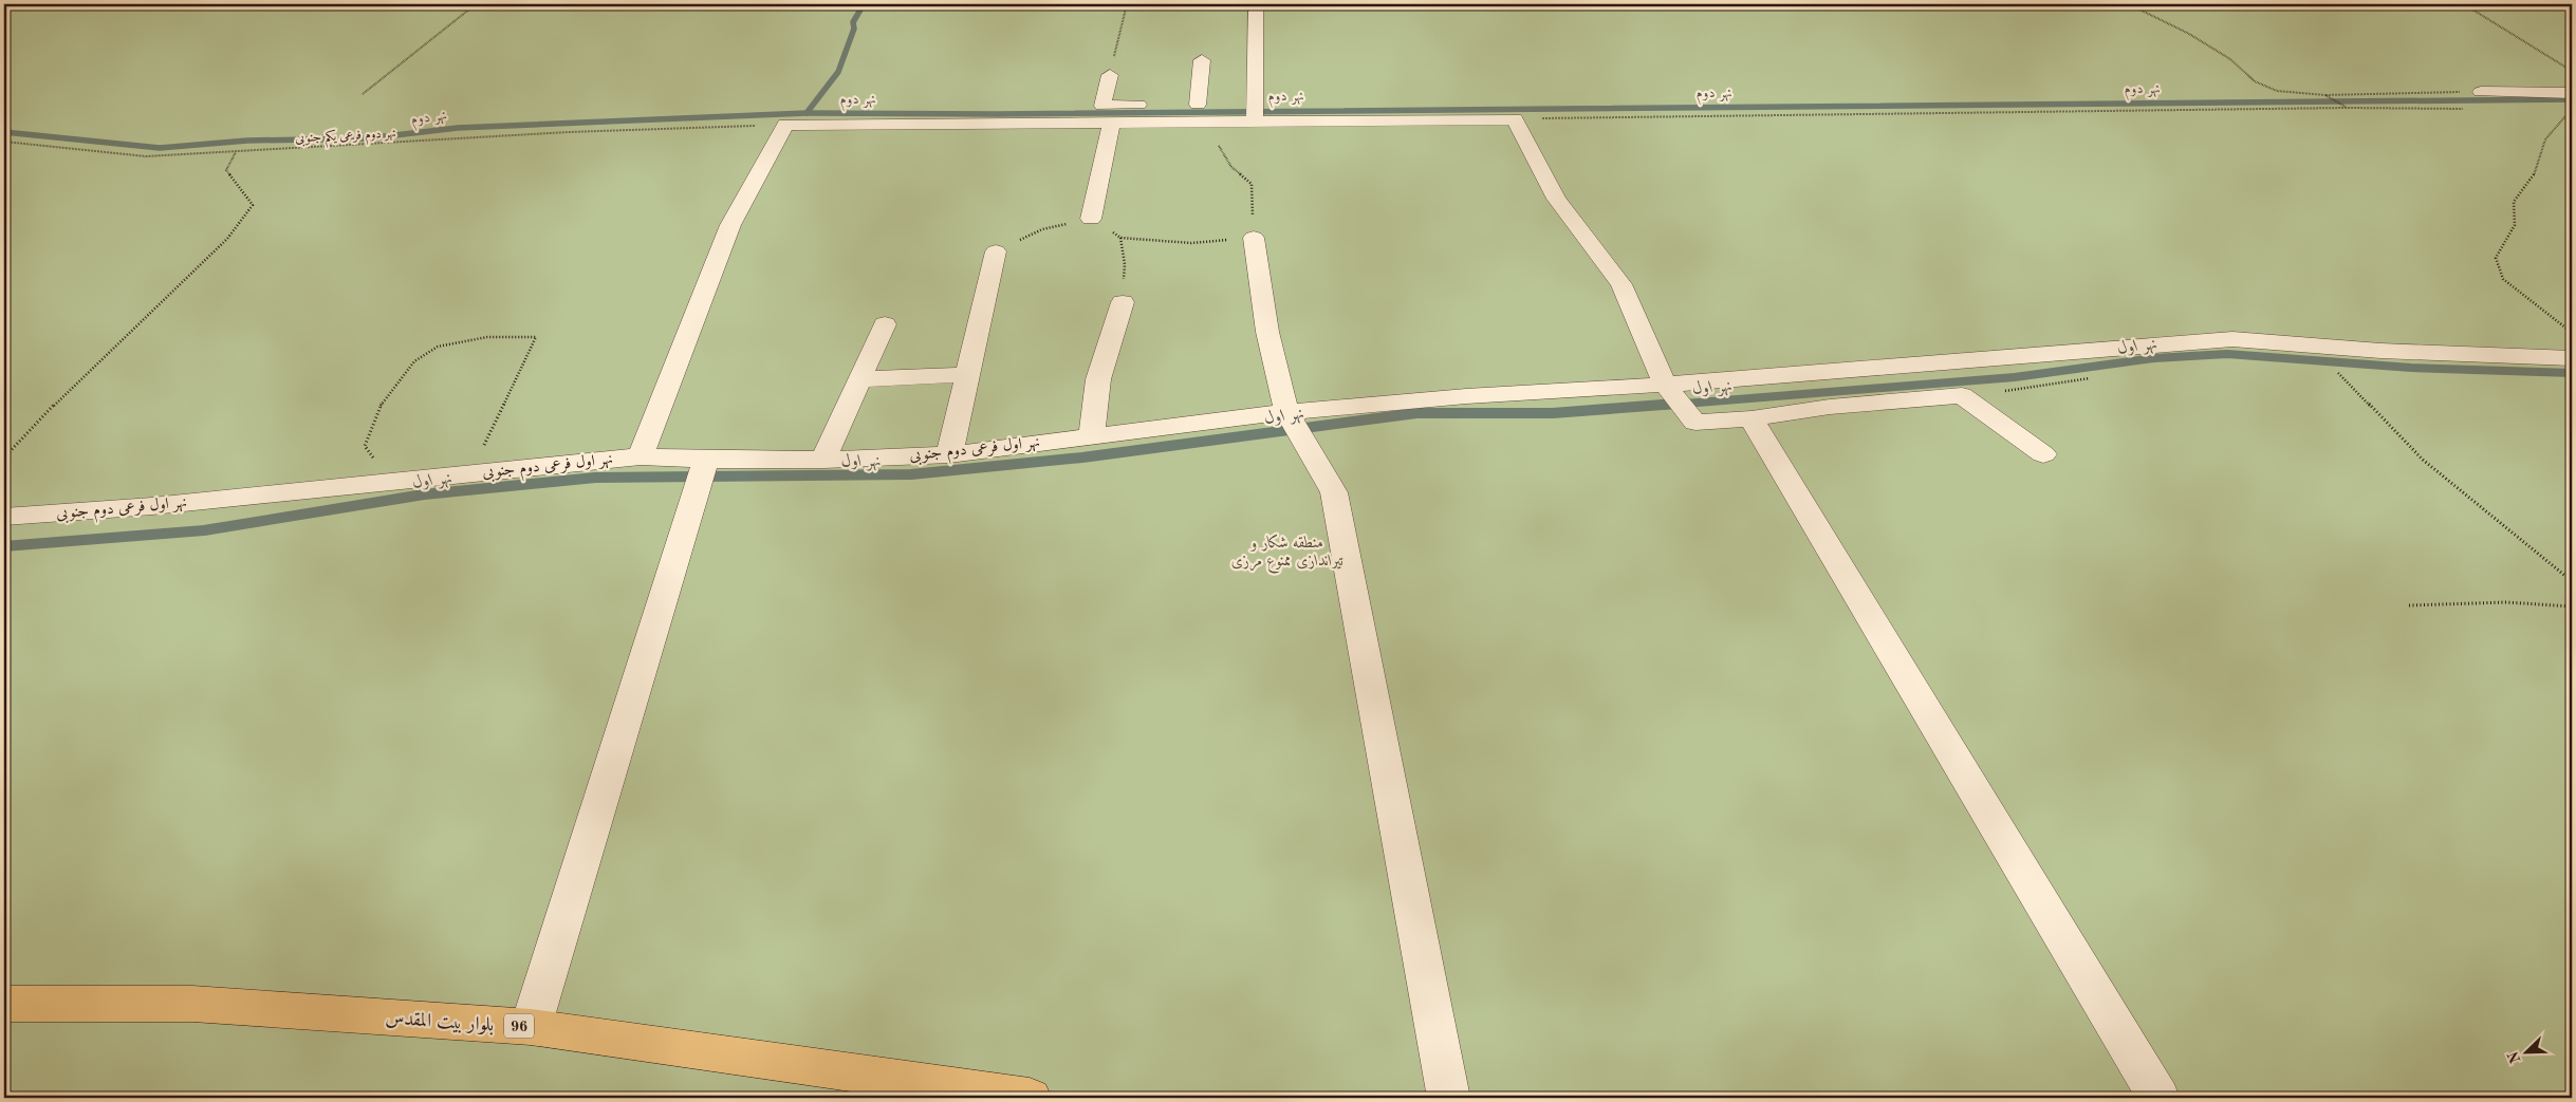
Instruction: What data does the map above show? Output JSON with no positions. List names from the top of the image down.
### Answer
{
  "streets": {
    "main road": ["بلوار بیت المقدس", "96"],
    "street": ["نهر اول فرعی دوم جنوبی"],
    "path": ["نهر دوم فرعی یکم جنوبی"]
  },
  "water": ["نهر دوم", "نهر اول"],
  "parks": ["منطقه شکار و تیراندازی ممنوع مرزی"],
  "north": "bottom left"
}
